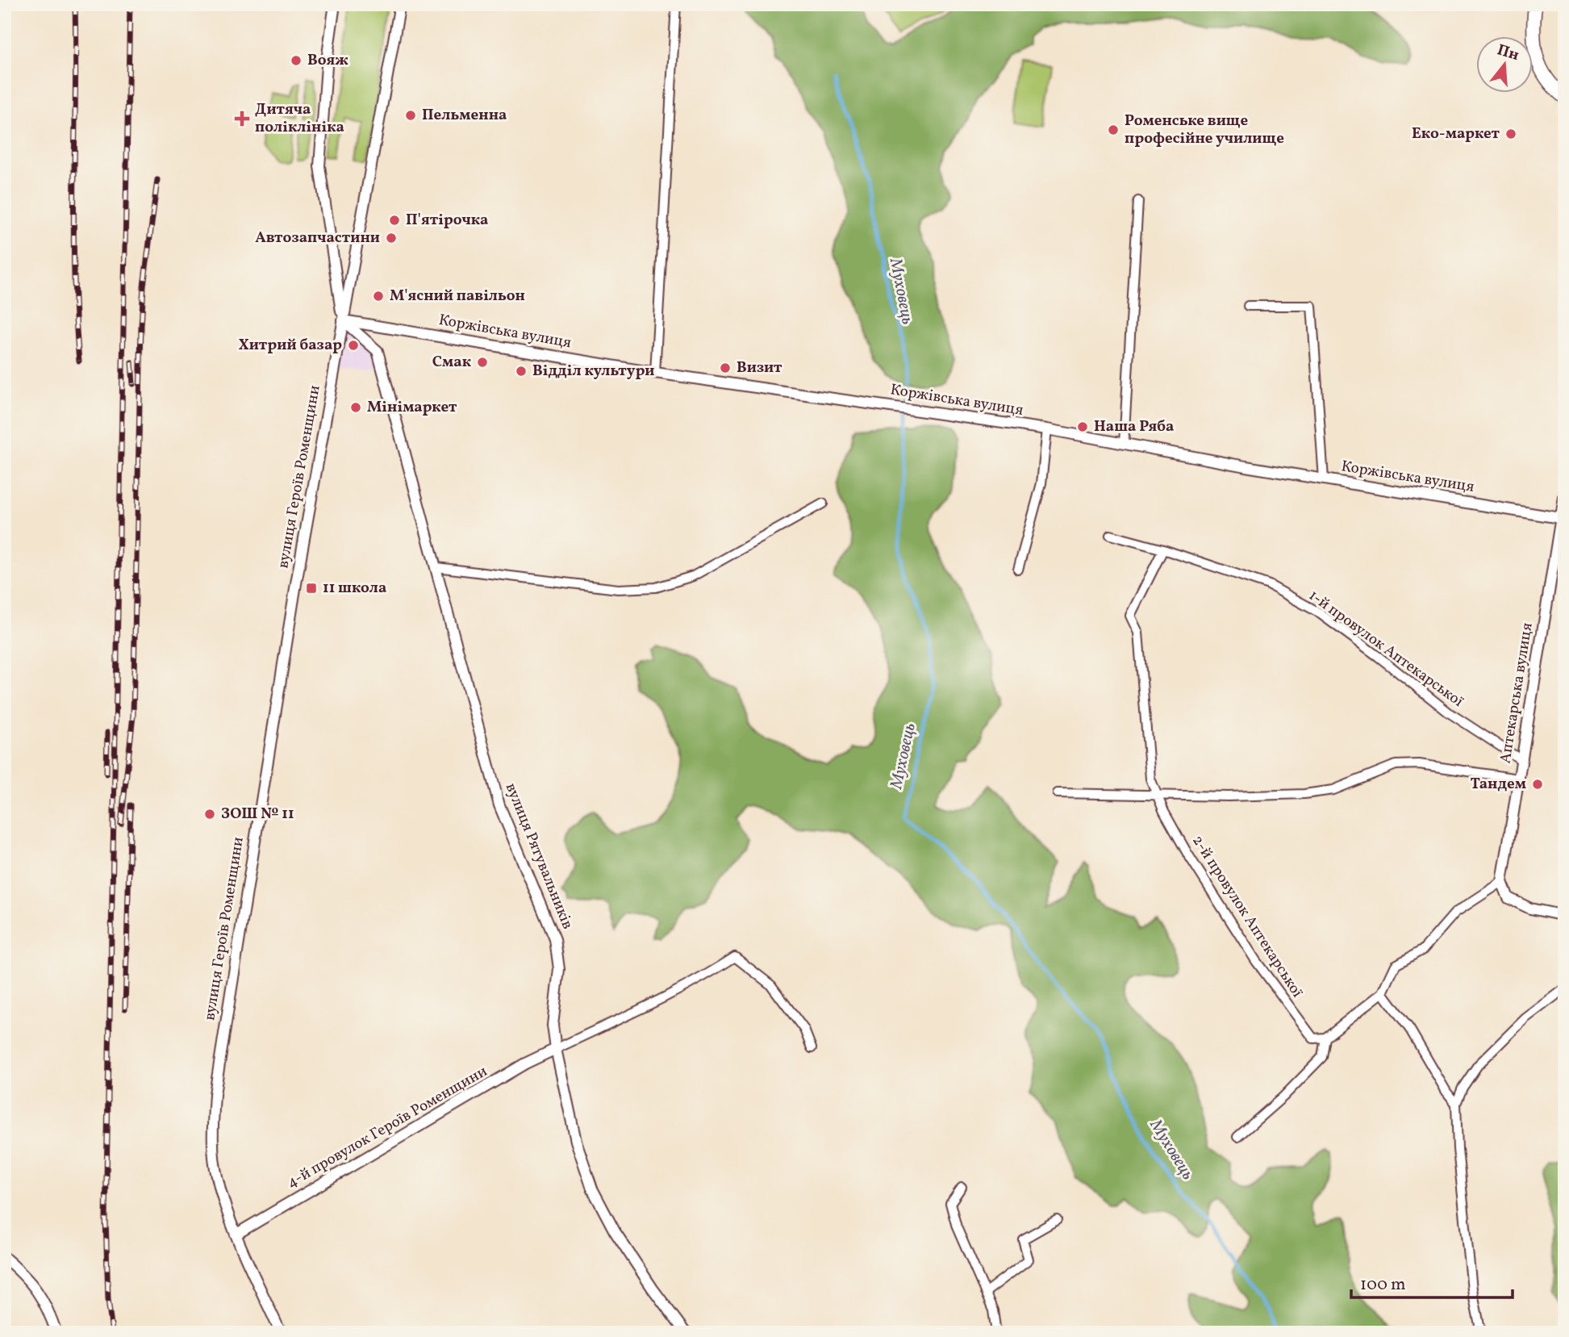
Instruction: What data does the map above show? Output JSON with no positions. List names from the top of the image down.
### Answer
{
  "streets": {
    "street": [
      "Коржівська вулиця",
      "вулиця Героїв Роменщини",
      "1-й провулок Аптекарської",
      "Аптекарська вулиця",
      "вулиця Рятувальників",
      "2-й провулок Аптекарської",
      "4-й провулок Героїв Роменщини"
    ]
  },
  "crossings": [
    ["Коржівська вулиця", "вулиця Героїв Роменщини"],
    ["Коржівська вулиця", "Аптекарська вулиця"],
    ["Коржівська вулиця", "вулиця Рятувальників"],
    ["вулиця Героїв Роменщини", "вулиця Рятувальників"],
    ["вулиця Героїв Роменщини", "4-й провулок Героїв Роменщини"],
    ["1-й провулок Аптекарської", "Аптекарська вулиця"],
    ["вулиця Рятувальників", "4-й провулок Героїв Роменщини"]
  ],
  "water": ["Муховець"],
  "places": {
    "other": [
      "Вояж",
      "Пельменна",
      "Роменське вище професійне училище",
      "Еко-маркет",
      "П'ятірочка",
      "Автозапчастини",
      "М'ясний павільон",
      "Хитрий базар",
      "Смак",
      "Визит",
      "Відділ культури",
      "Мінімаркет",
      "Наша Ряба",
      "Тандем",
      "ЗОШ № 11"
    ],
    "health": ["Дитяча поліклініка"],
    "transit": ["11 школа"]
  },
  "scale_bar": "100 m",
  "north": "top"
}
